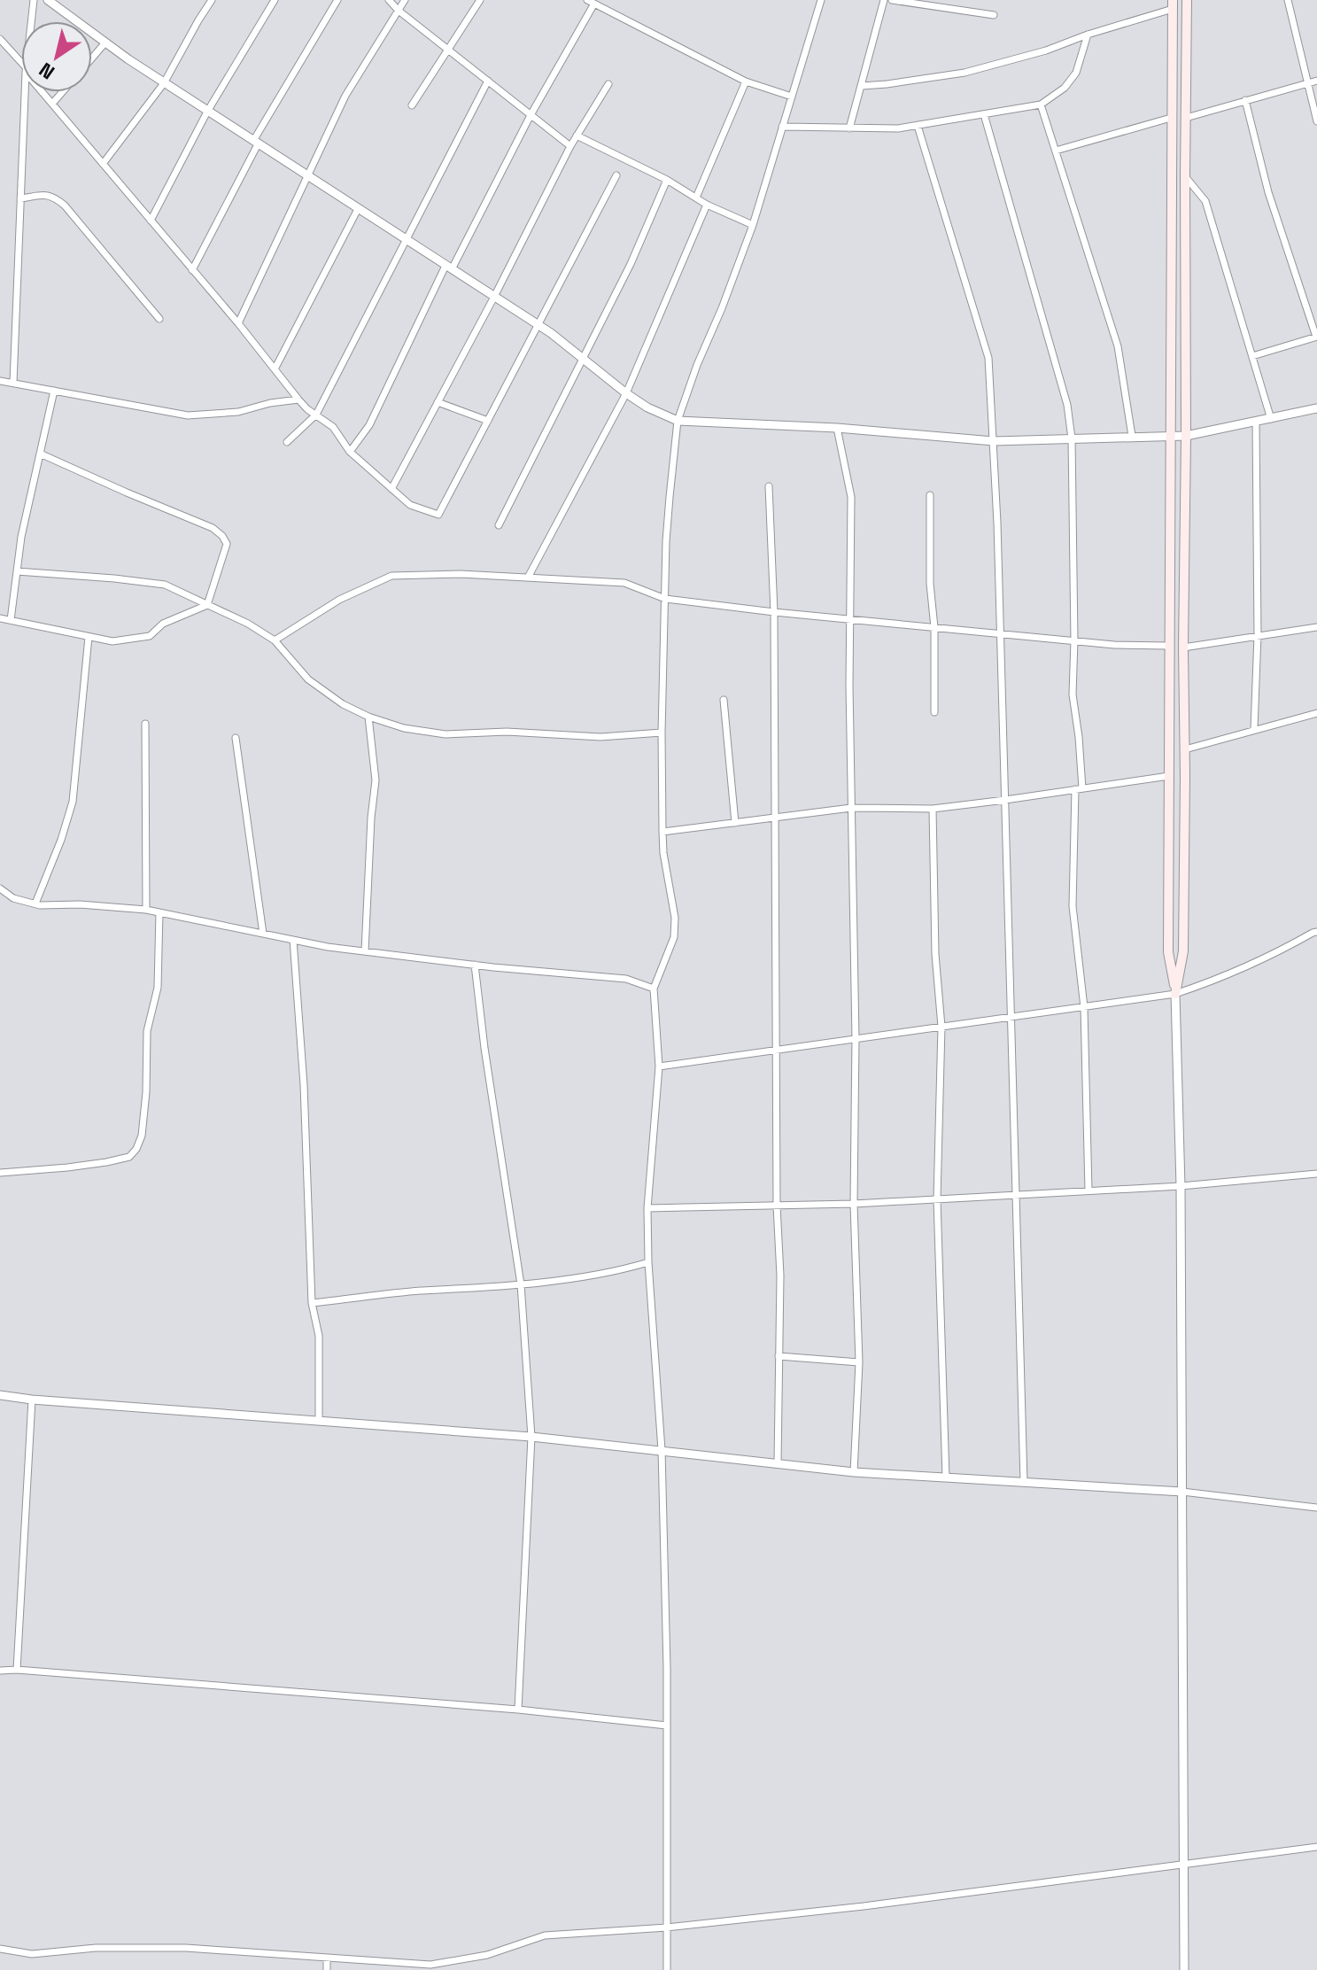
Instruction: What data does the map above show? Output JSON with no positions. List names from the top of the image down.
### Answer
{
  "north": "bottom left"
}
